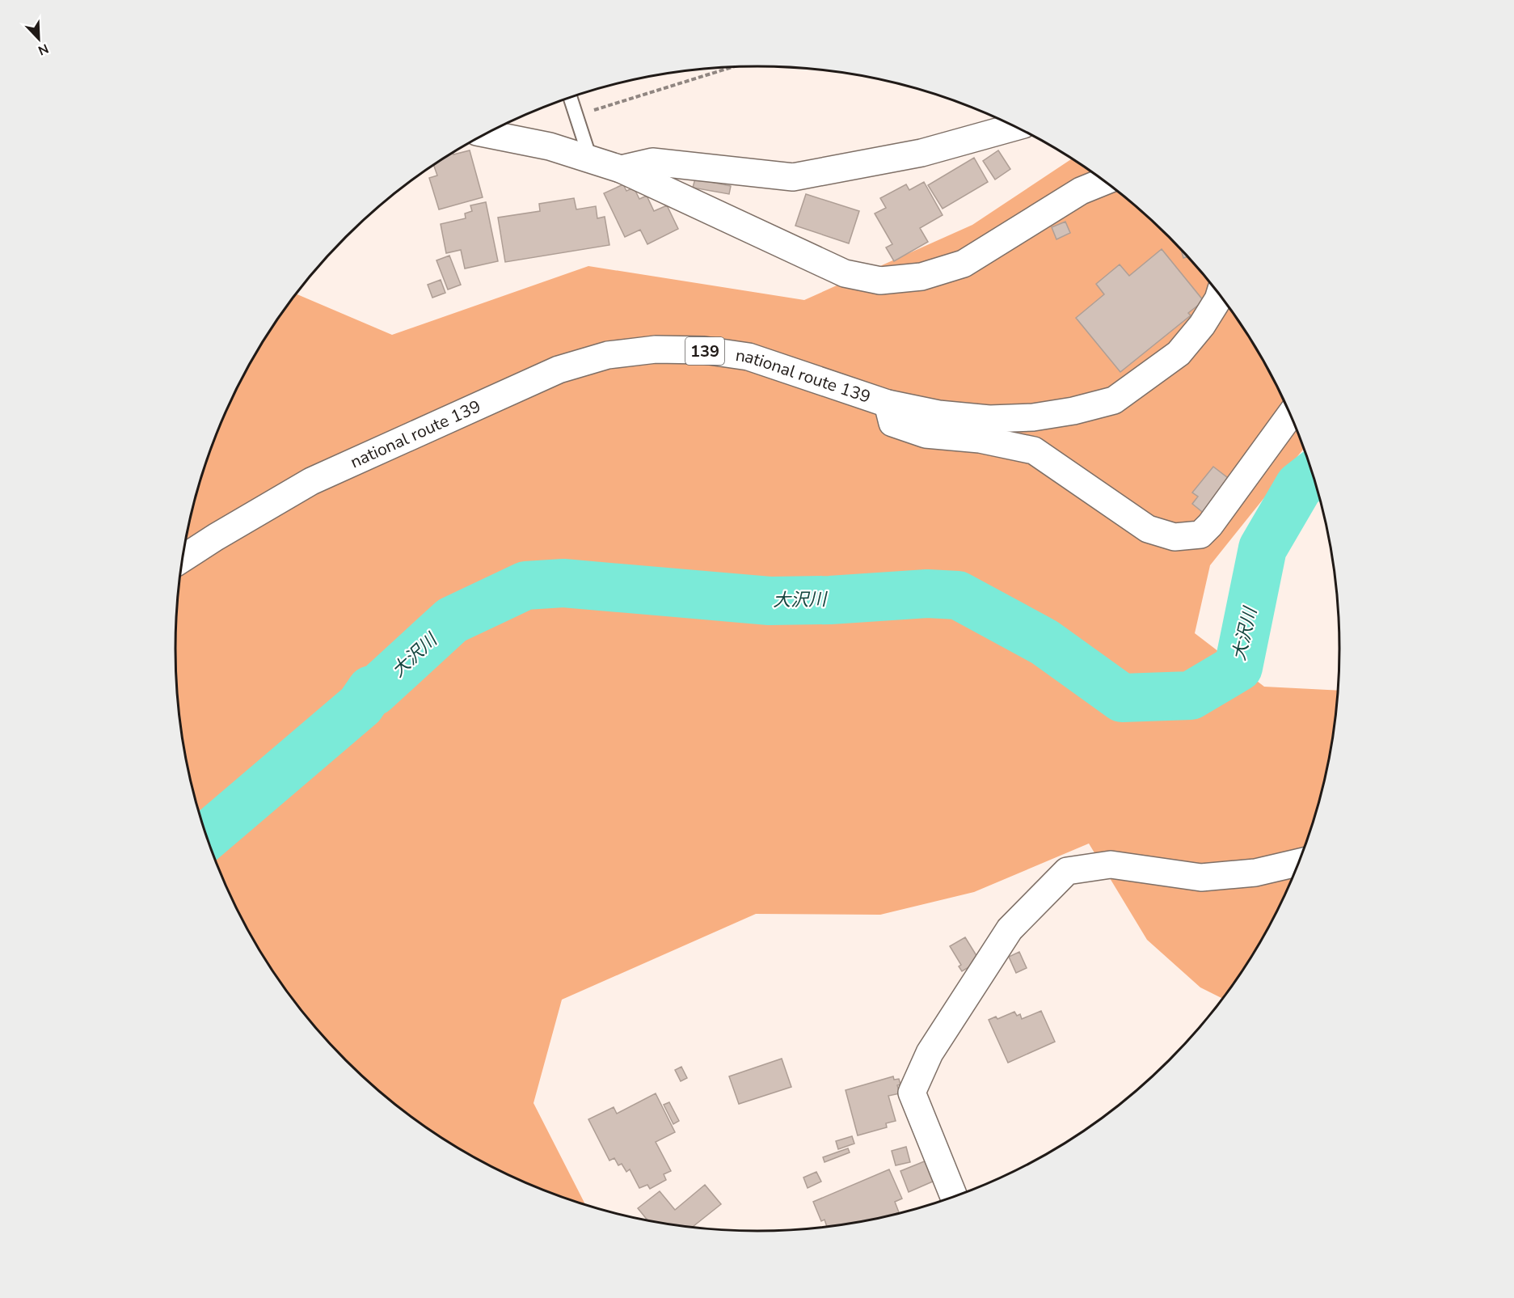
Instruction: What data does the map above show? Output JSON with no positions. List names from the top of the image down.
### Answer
{
  "streets": {
    "main road": ["139", "national route 139"]
  },
  "water": ["大沢川"],
  "north": "bottom right"
}
